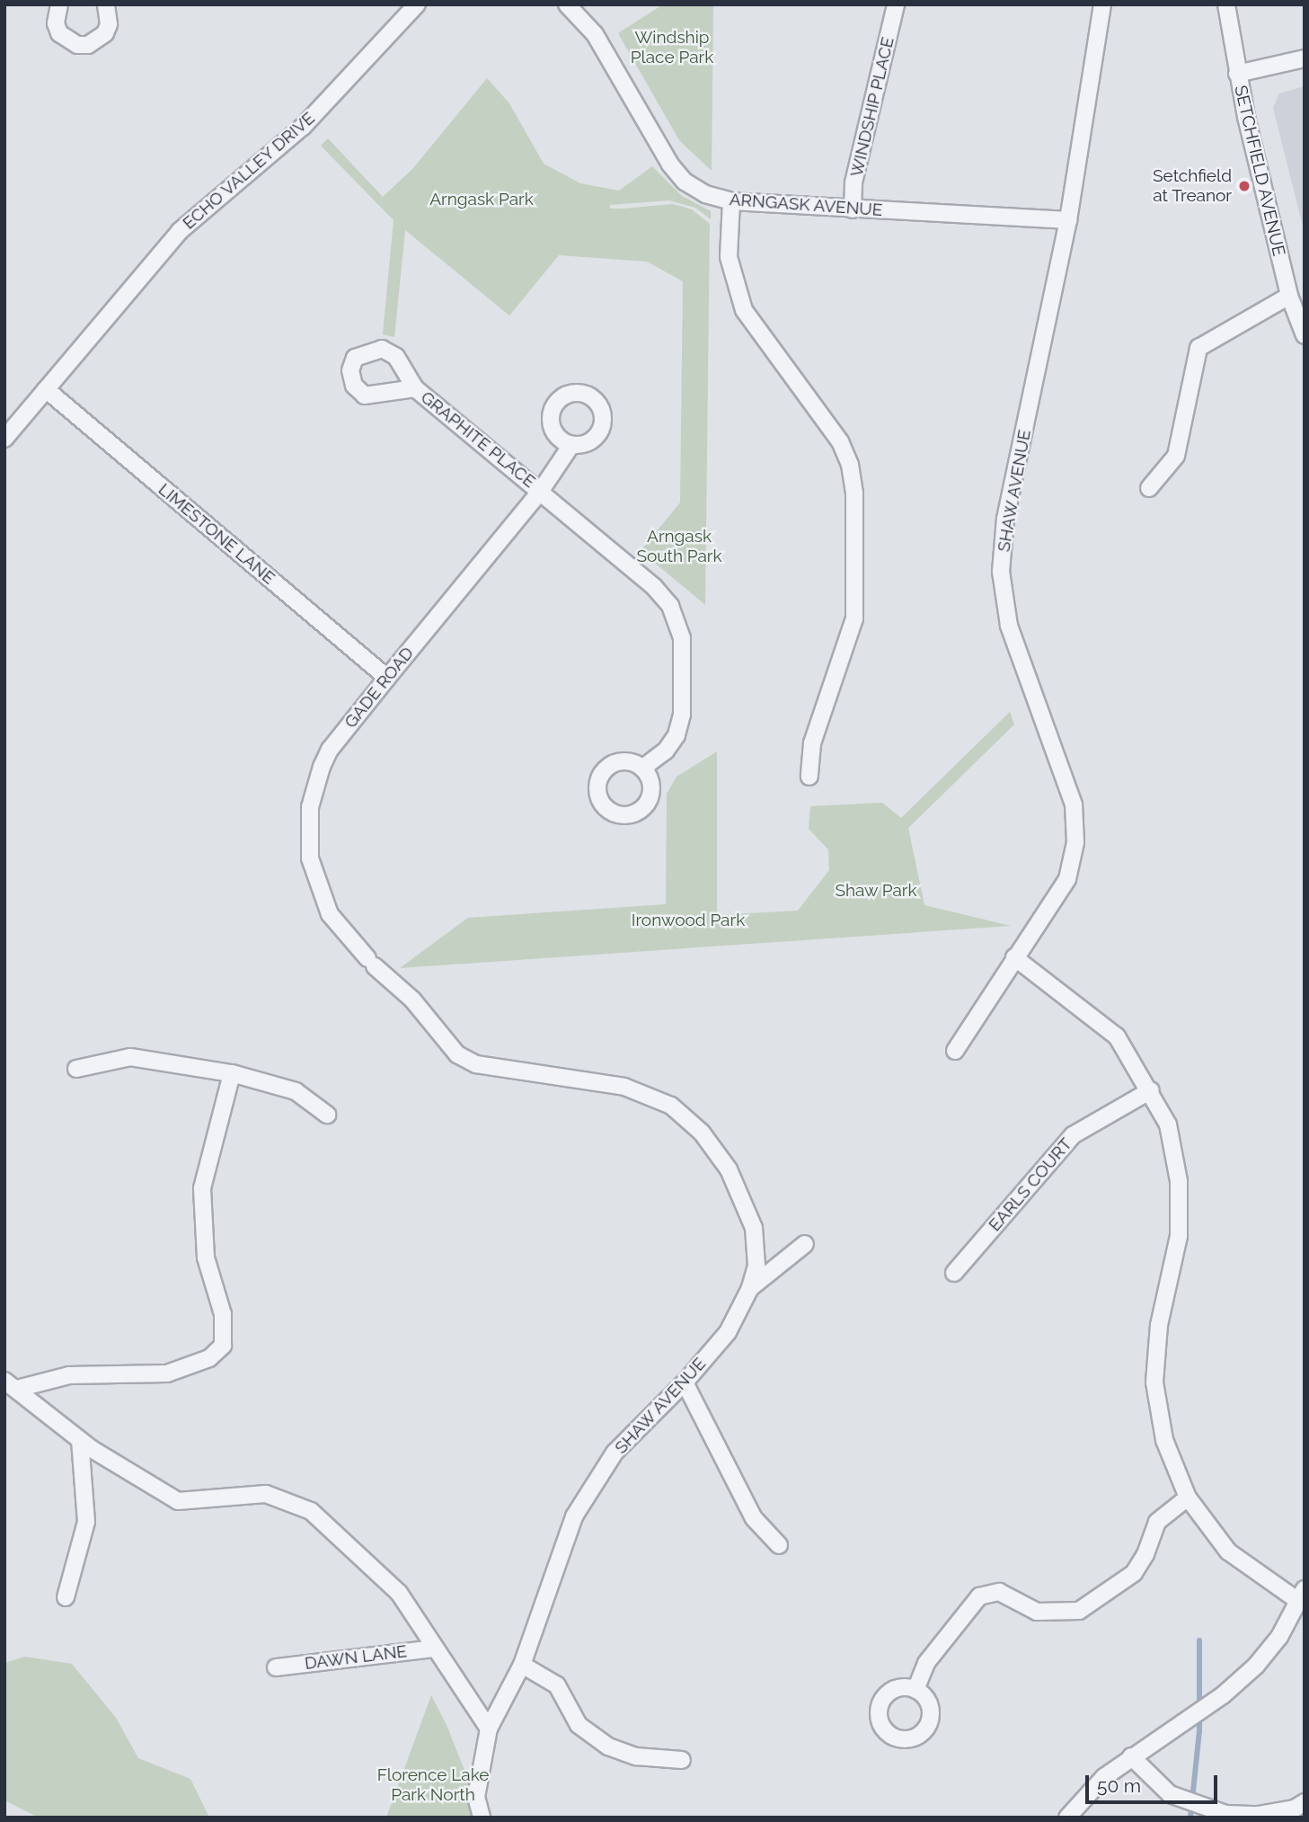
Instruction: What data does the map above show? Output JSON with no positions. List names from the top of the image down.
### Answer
{
  "streets": {
    "street": [
      "WINDSHIP PLACE",
      "ECHO VALLEY DRIVE",
      "SETCHFIELD AVENUE",
      "ARNGASK AVENUE",
      "GRAPHITE PLACE",
      "SHAW AVENUE",
      "LIMESTONE LANE",
      "GADE ROAD",
      "EARLS COURT",
      "DAWN LANE"
    ]
  },
  "crossings": [
    ["WINDSHIP PLACE", "ARNGASK AVENUE"],
    ["ECHO VALLEY DRIVE", "LIMESTONE LANE"],
    ["ARNGASK AVENUE", "SHAW AVENUE"],
    ["GRAPHITE PLACE", "GADE ROAD"],
    ["SHAW AVENUE", "GADE ROAD"],
    ["LIMESTONE LANE", "GADE ROAD"]
  ],
  "parks": [
    "Windship Place Park",
    "Arngask Park",
    "Arngask South Park",
    "Shaw Park",
    "Ironwood Park",
    "Florence Lake Park North"
  ],
  "places": ["Setchfield at Treanor"],
  "scale_bar": "50 m"
}
